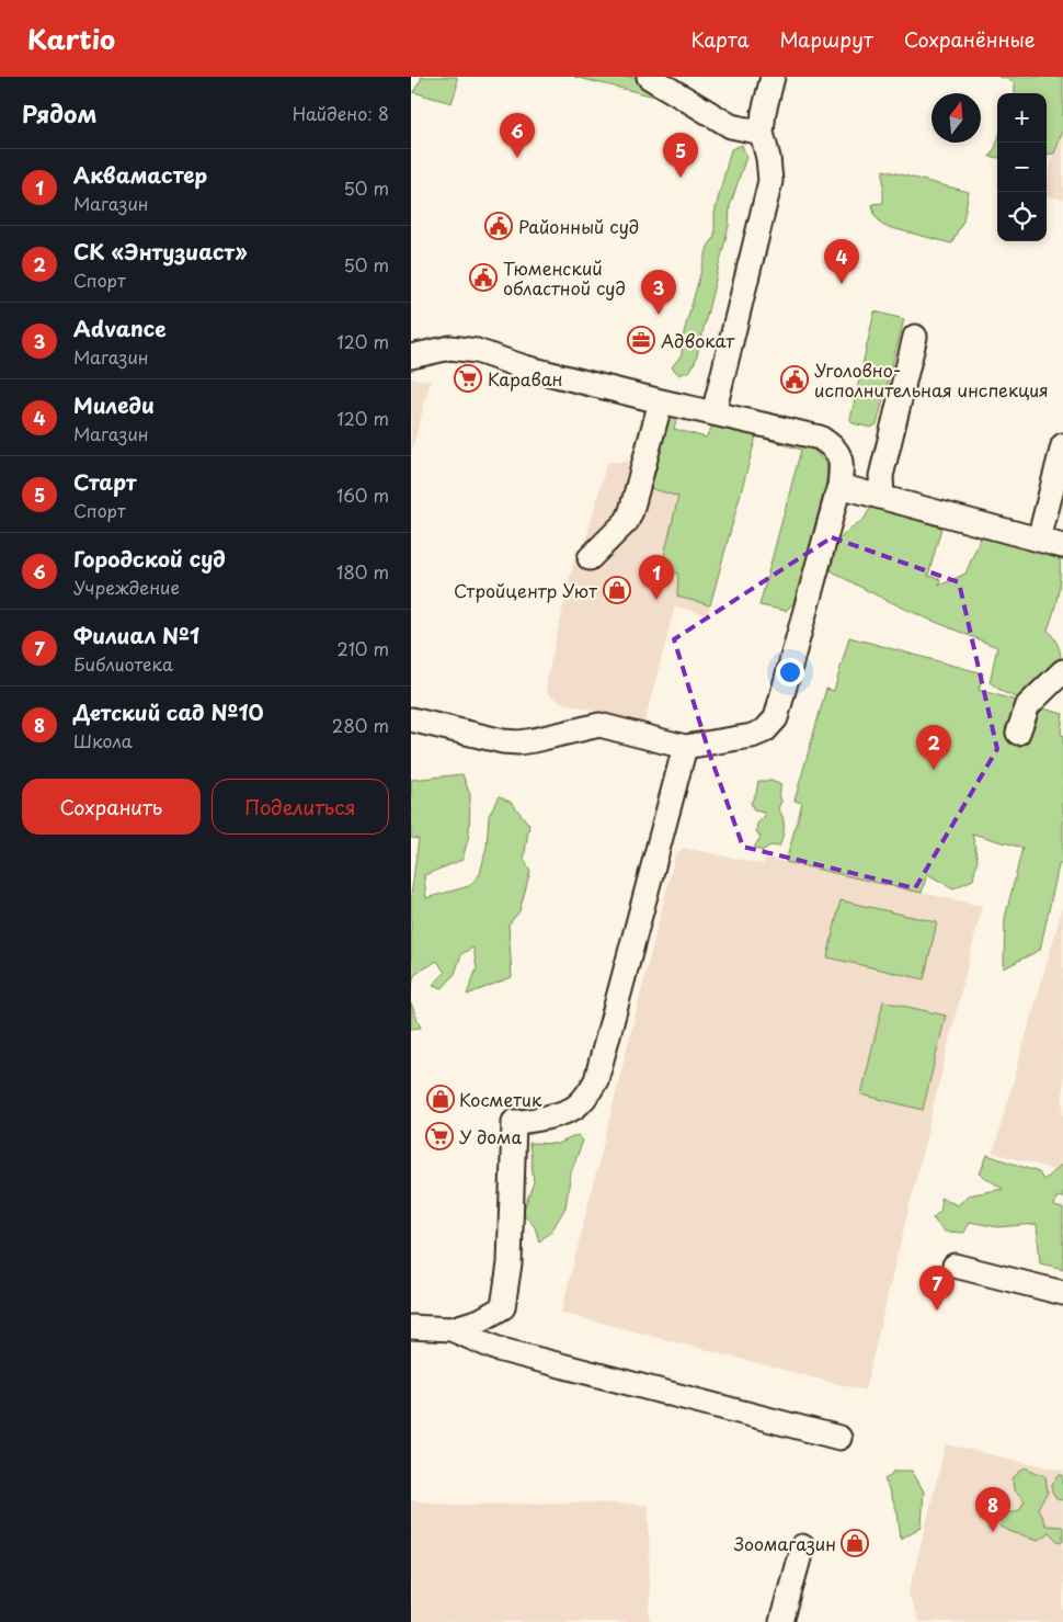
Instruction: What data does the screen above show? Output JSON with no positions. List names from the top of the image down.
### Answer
{
  "places": {
    "public building": ["Районный суд", "Тюменский областной суд", "Уголовно- исполнительная инспекция"],
    "office": ["Адвокат"],
    "supermarket": ["Караван", "У дома"],
    "shop": ["Стройцентр Уют", "Косметик", "Зоомагазин"]
  },
  "north": "top",
  "page": {
    "header": "Kartio",
    "nav": ["Карта", "Маршрут", "Сохранённые"],
    "heading": ["Рядом", "Найдено: 8"],
    "map_buttons": ["+", "−"],
    "pins": [
      "6",
      "5",
      "4",
      "3",
      "1",
      "2",
      "7",
      "8"
    ],
    "list": [
      {
        "mark": "1",
        "name": "Аквамастер",
        "note": "Магазин",
        "value": "50 m"
      },
      {
        "mark": "2",
        "name": "СК «Энтузиаст»",
        "note": "Спорт",
        "value": "50 m"
      },
      {
        "mark": "3",
        "name": "Advance",
        "note": "Магазин",
        "value": "120 m"
      },
      {
        "mark": "4",
        "name": "Миледи",
        "note": "Магазин",
        "value": "120 m"
      },
      {
        "mark": "5",
        "name": "Старт",
        "note": "Спорт",
        "value": "160 m"
      },
      {
        "mark": "6",
        "name": "Городской суд",
        "note": "Учреждение",
        "value": "180 m"
      },
      {
        "mark": "7",
        "name": "Филиал №1",
        "note": "Библиотека",
        "value": "210 m"
      },
      {
        "mark": "8",
        "name": "Детский сад №10",
        "note": "Школа",
        "value": "280 m"
      }
    ],
    "buttons": ["Сохранить", "Поделиться"]
  }
}
